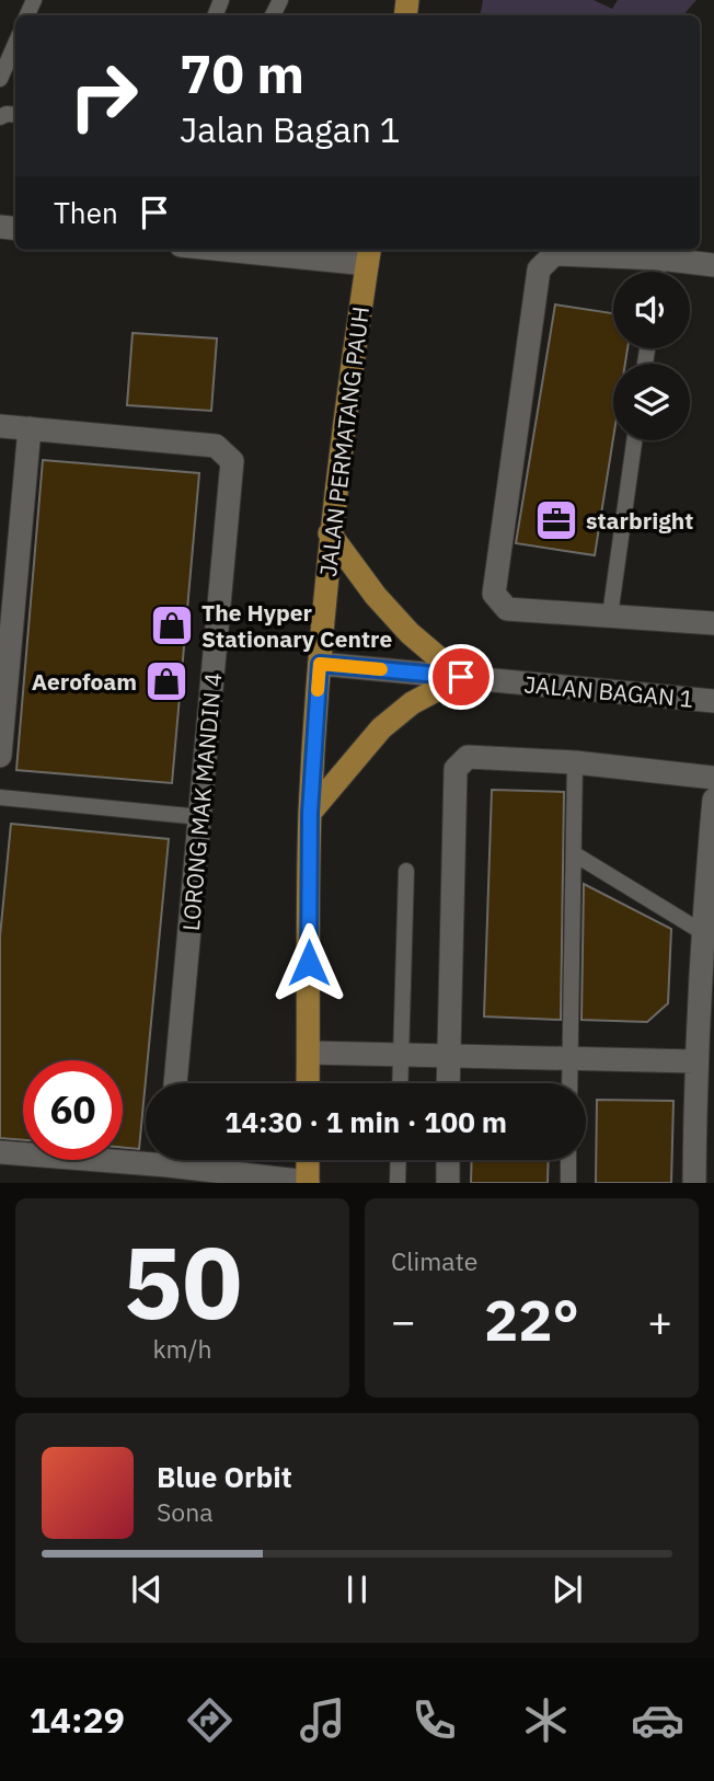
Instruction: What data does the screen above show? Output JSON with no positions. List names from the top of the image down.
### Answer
{
  "streets": {
    "main road": ["JALAN PERMATANG PAUH"],
    "street": ["JALAN BAGAN 1", "LORONG MAK MANDIN 4"]
  },
  "crossings": [
    ["JALAN PERMATANG PAUH", "JALAN BAGAN 1"]
  ],
  "places": {
    "office": ["starbright"],
    "shop": ["The Hyper Stationary Centre", "Aerofoam"]
  },
  "page": {
    "turn": ["70 m", "Jalan Bagan 1"],
    "then": "Then",
    "limit": "60",
    "trip": "14:30 · 1 min · 100 m",
    "tile": [
      ["50", "km/h"],
      "Climate"
    ],
    "heat": ["−", "22°", "+"],
    "song": ["Blue Orbit", "Sona"],
    "tabs": "14:29"
  }
}
